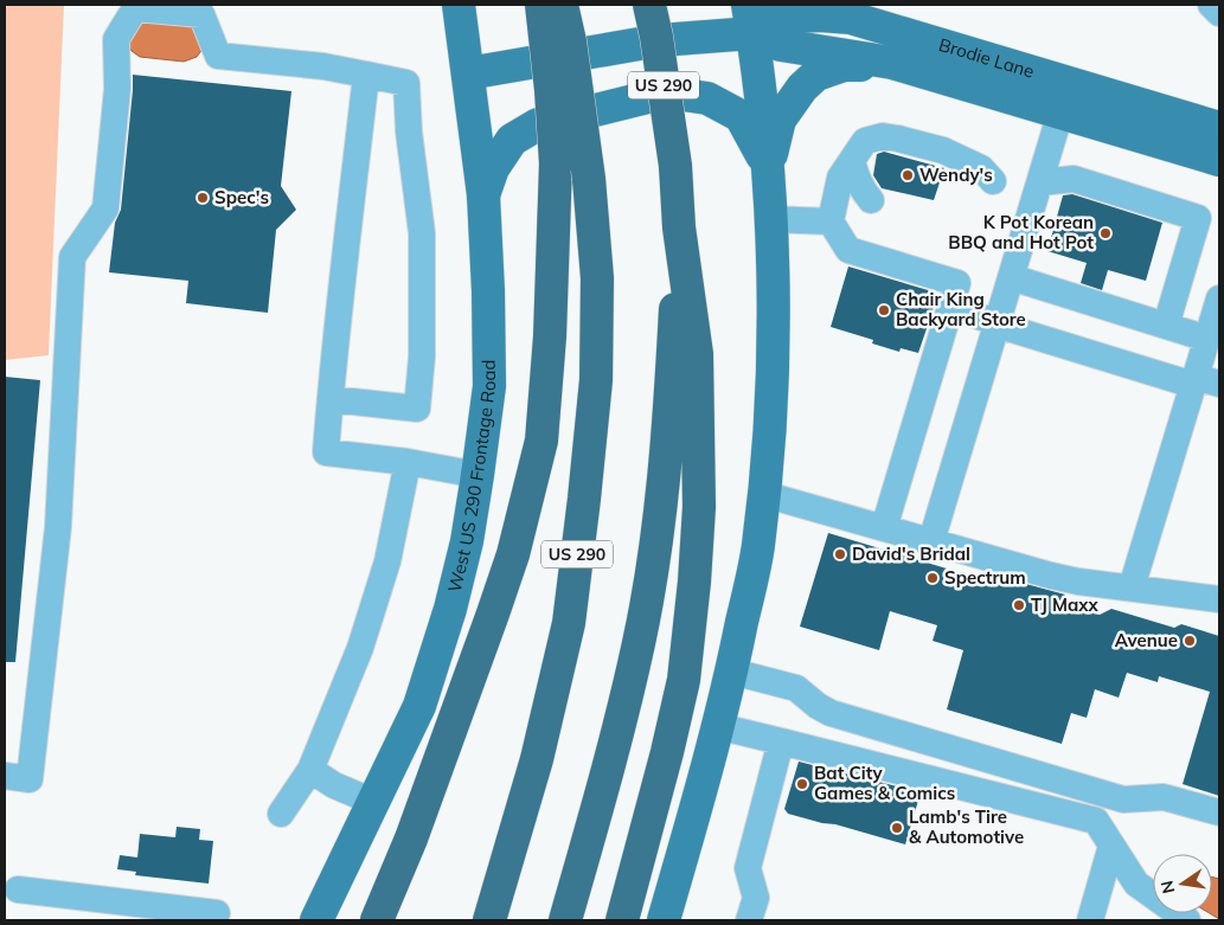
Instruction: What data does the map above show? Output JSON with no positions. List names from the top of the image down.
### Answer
{
  "streets": {
    "highway": ["US 290"],
    "main road": ["Brodie Lane", "West US 290 Frontage Road"]
  },
  "crossings": [
    ["Brodie Lane", "West US 290 Frontage Road"]
  ],
  "places": [
    "Wendy's",
    "Spec's",
    "K Pot Korean BBQ and Hot Pot",
    "Chair King Backyard Store",
    "David's Bridal",
    "Spectrum",
    "TJ Maxx",
    "Avenue",
    "Bat City Games & Comics",
    "Lamb's Tire & Automotive"
  ],
  "north": "left"
}
